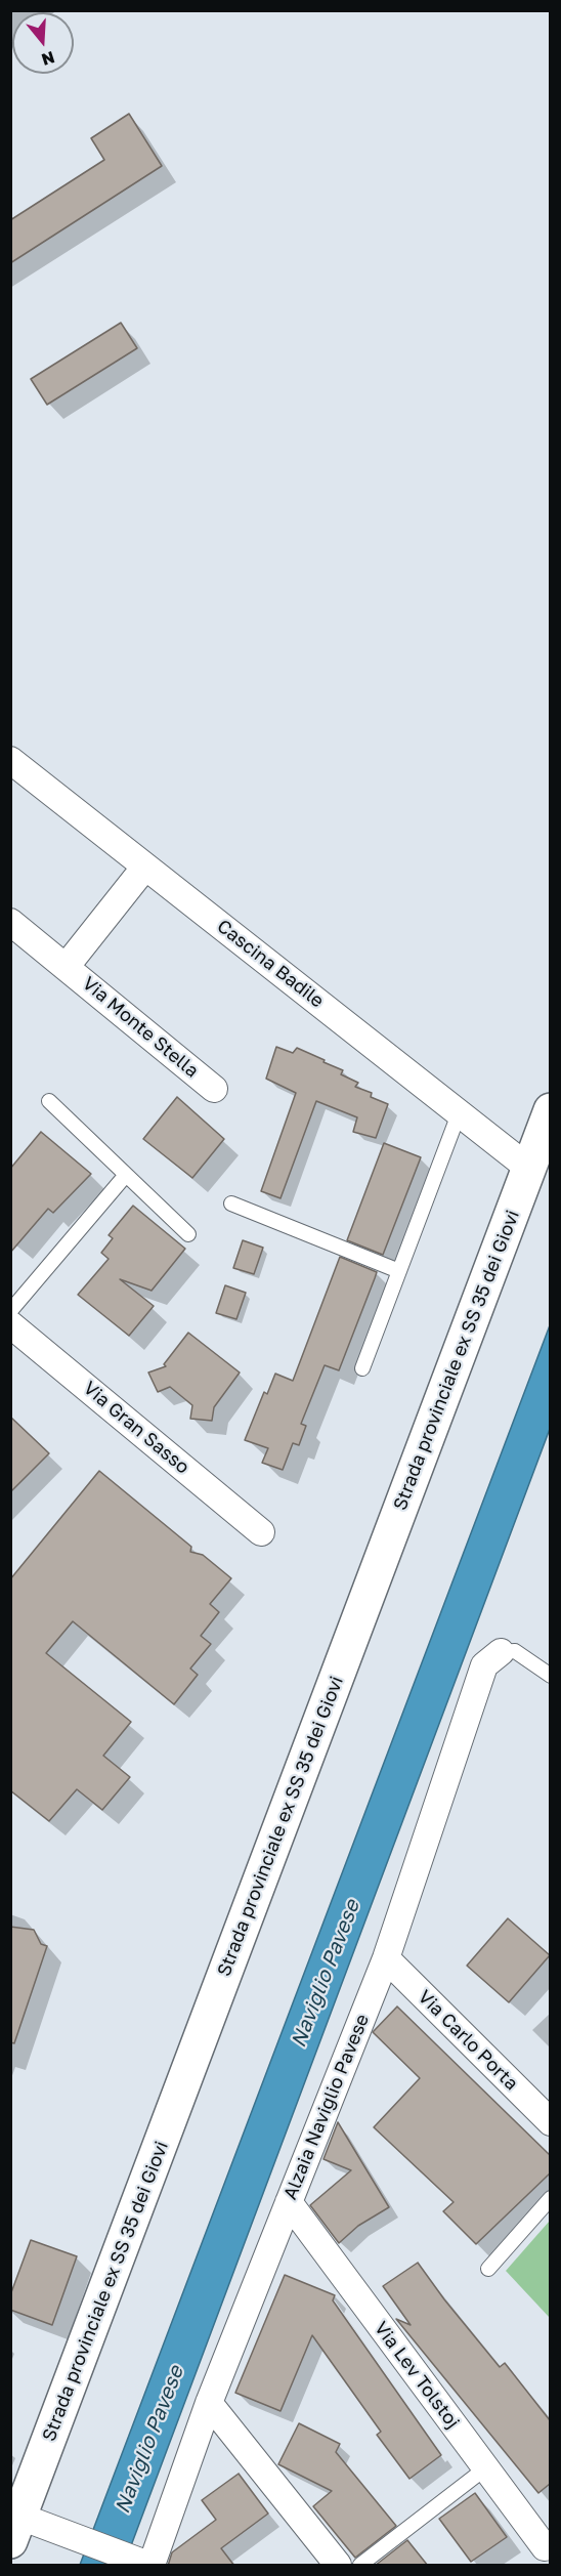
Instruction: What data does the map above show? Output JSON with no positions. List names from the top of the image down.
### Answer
{
  "streets": {
    "main road": ["Strada provinciale ex SS 35 dei Giovi"],
    "street": [
      "Cascina Badile",
      "Via Monte Stella",
      "Via Gran Sasso",
      "Via Carlo Porta",
      "Alzaia Naviglio Pavese",
      "Via Lev Tolstoj"
    ]
  },
  "crossings": [
    ["Cascina Badile", "Via Monte Stella"],
    ["Cascina Badile", "Strada provinciale ex SS 35 dei Giovi"],
    ["Via Carlo Porta", "Alzaia Naviglio Pavese"],
    ["Alzaia Naviglio Pavese", "Via Lev Tolstoj"]
  ],
  "water": ["Naviglio Pavese"],
  "north": "bottom"
}
